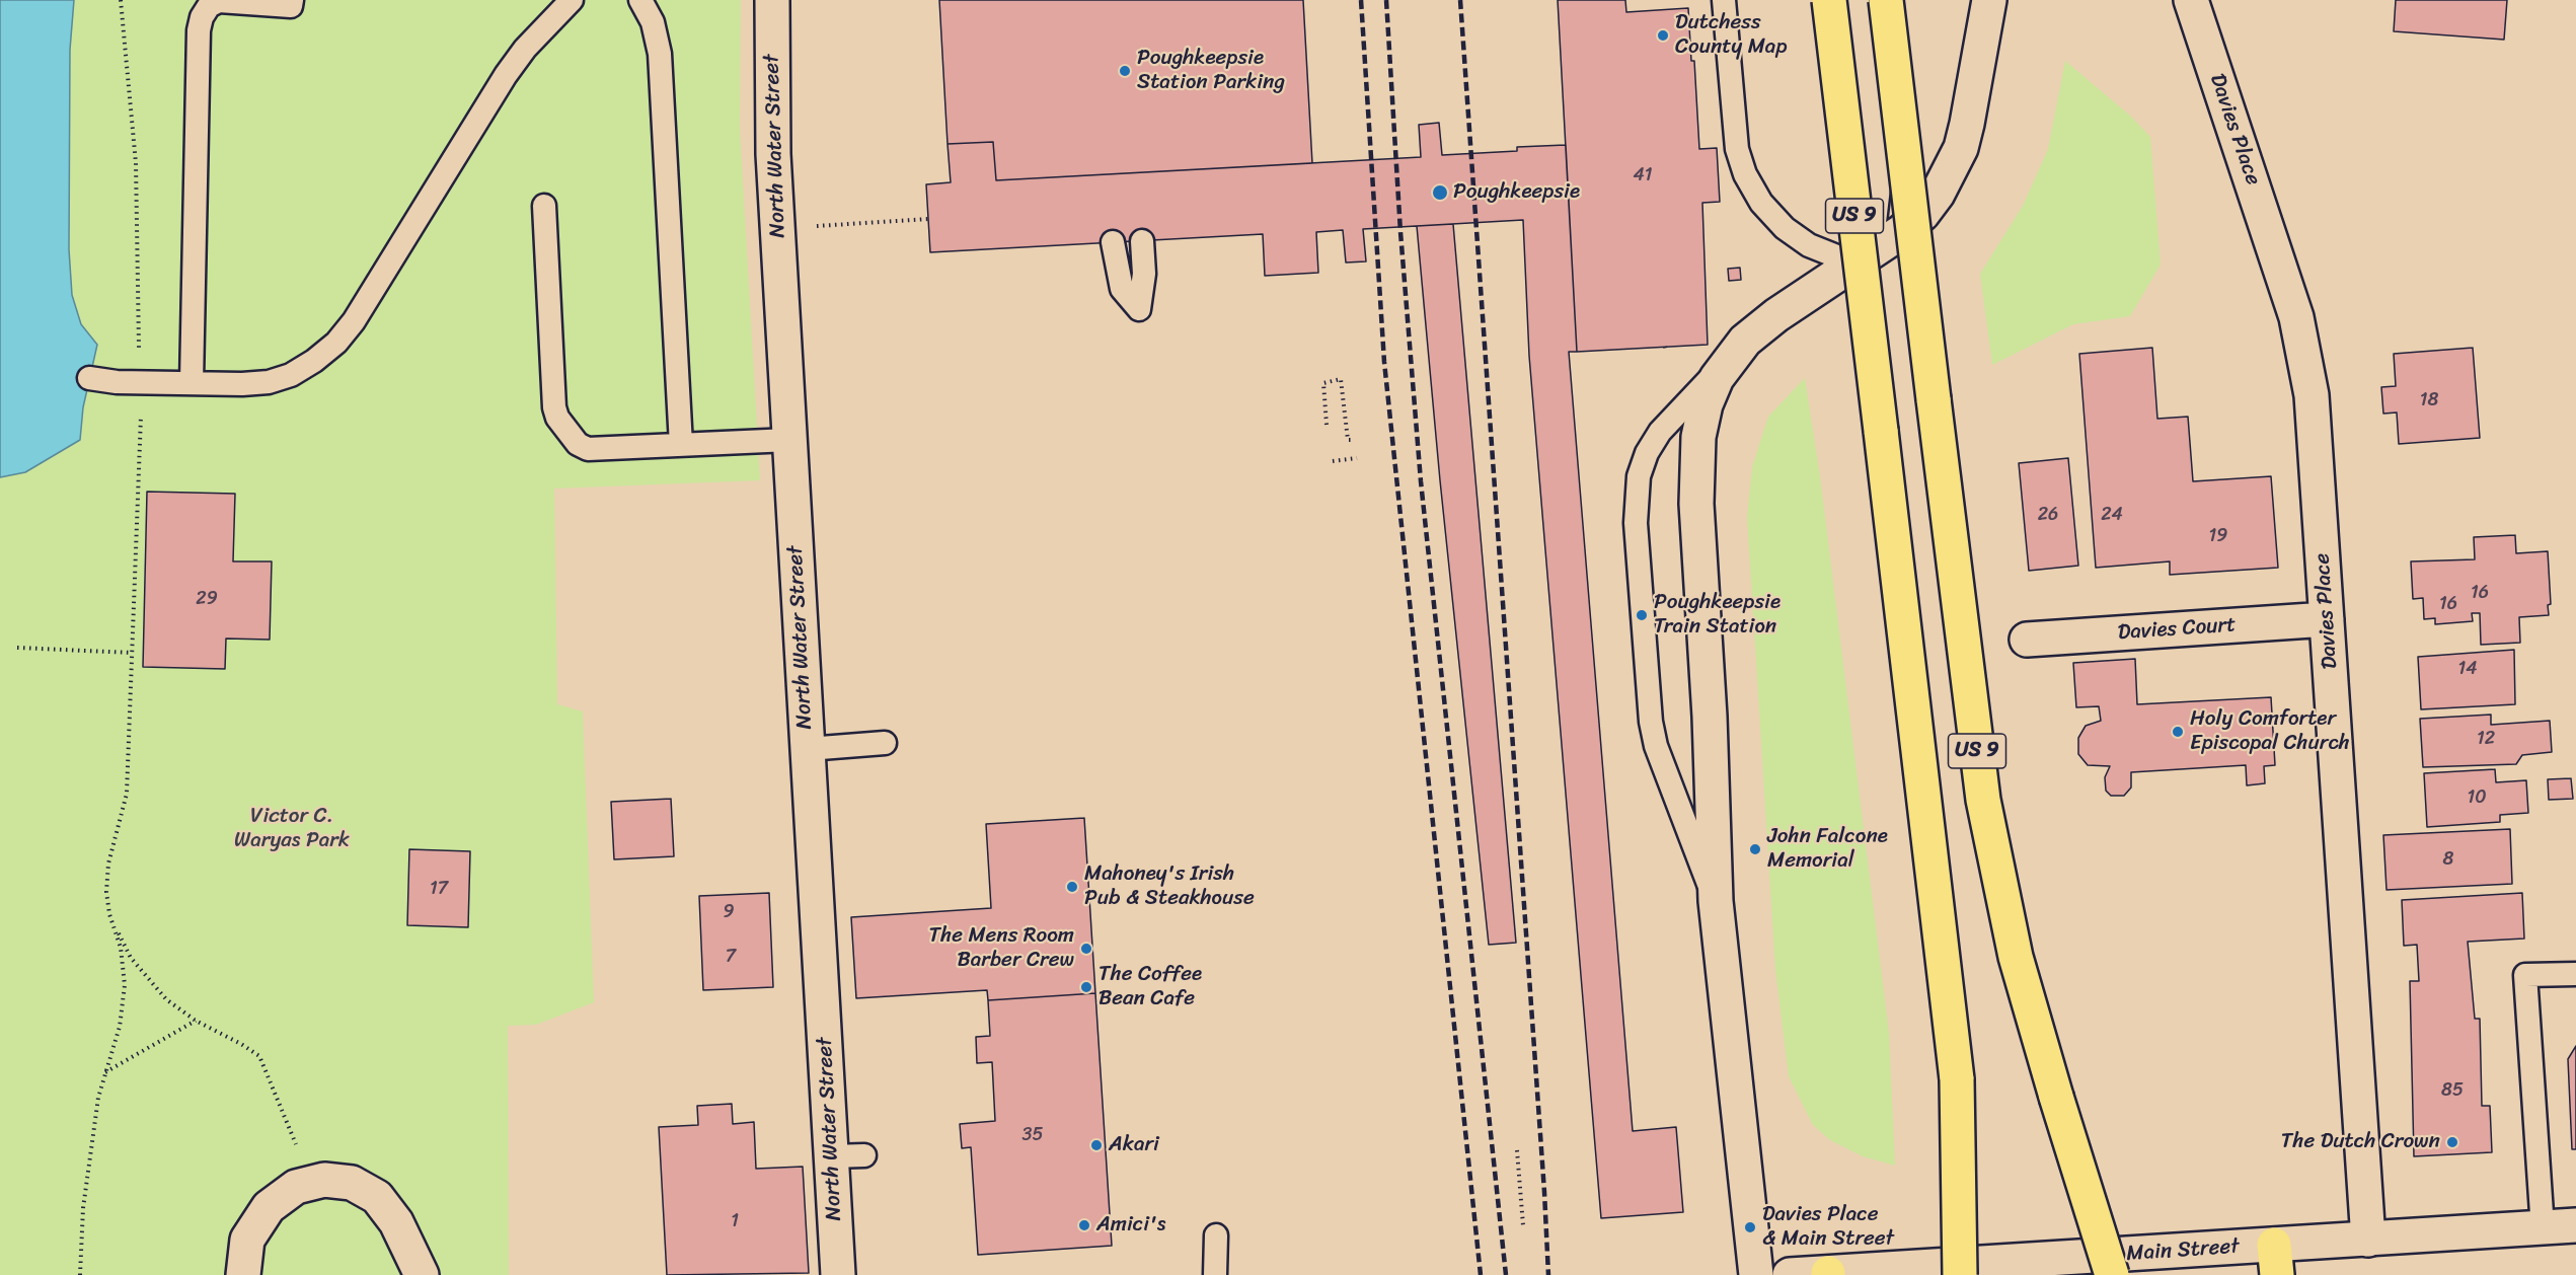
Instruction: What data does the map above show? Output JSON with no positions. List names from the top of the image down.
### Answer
{
  "streets": {
    "highway": ["US 9"],
    "street": [
      "Davies Place",
      "North Water Street",
      "Davies Court",
      "Main Street"
    ]
  },
  "crossings": [
    ["Davies Place", "Davies Court"],
    ["Davies Place", "Main Street"]
  ],
  "parks": ["Victor C. Waryas Park"],
  "places": [
    "Dutchess County Map",
    "Poughkeepsie Station Parking",
    "Poughkeepsie",
    "Poughkeepsie Train Station",
    "Holy Comforter Episcopal Church",
    "John Falcone Memorial",
    "Mahoney's Irish Pub & Steakhouse",
    "The Mens Room Barber Crew",
    "The Coffee Bean Cafe",
    "The Dutch Crown",
    "Akari",
    "Amici's",
    "Davies Place & Main Street"
  ],
  "house_numbers": [
    "41",
    "18",
    "26",
    "24",
    "19",
    "16",
    "29",
    "16",
    "14",
    "12",
    "10",
    "8",
    "17",
    "9",
    "7",
    "85",
    "35",
    "1"
  ]
}
